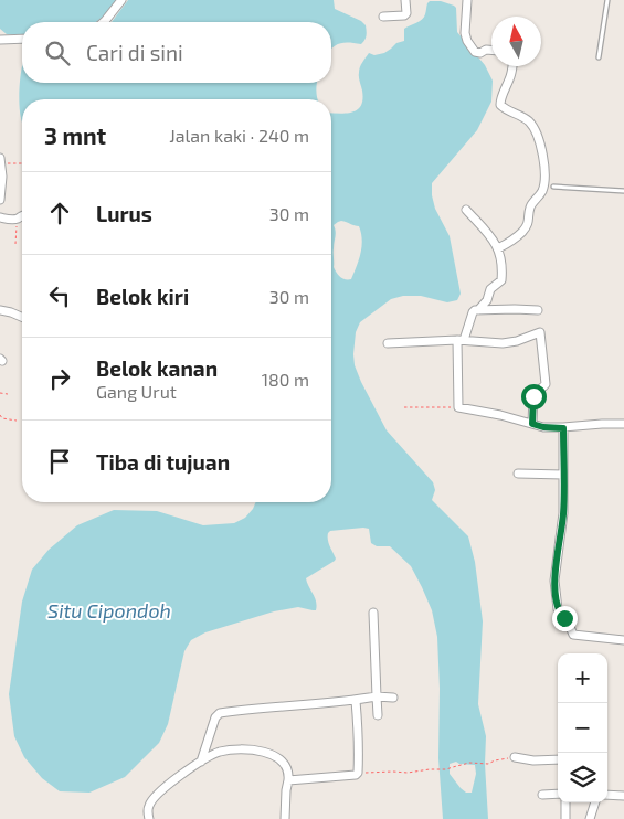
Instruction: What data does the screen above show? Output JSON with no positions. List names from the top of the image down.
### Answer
{
  "water": ["Situ Cipondoh"],
  "north": "top",
  "page": {
    "search": "Cari di sini",
    "heading": ["3 mnt", "Jalan kaki · 240 m"],
    "list": [
      ["Lurus", "30 m"],
      ["Belok kiri", "30 m"],
      ["Belok kanan", "Gang Urut", "180 m"],
      "Tiba di tujuan"
    ],
    "map_buttons": ["+", "−"]
  }
}
